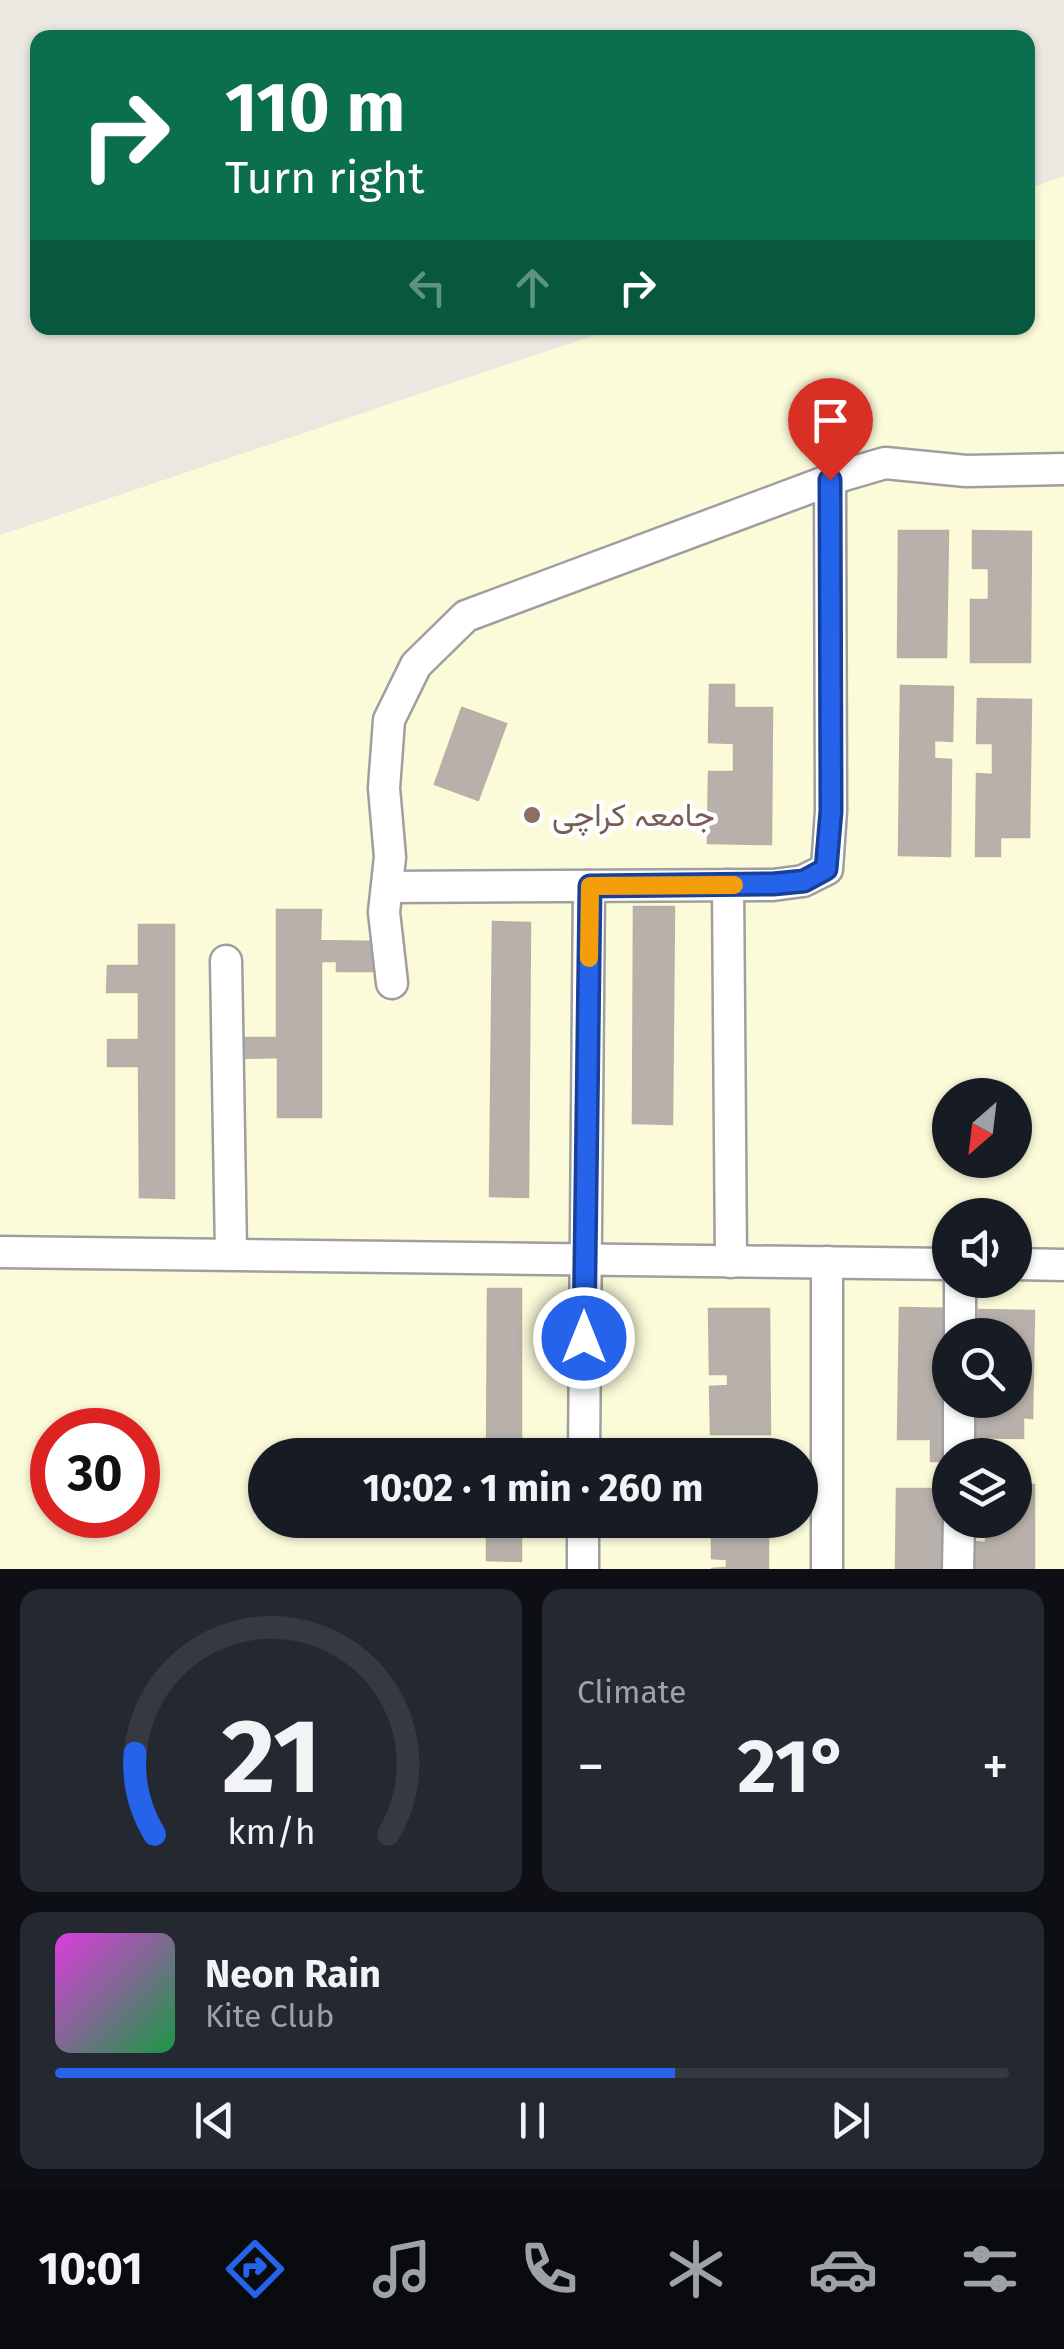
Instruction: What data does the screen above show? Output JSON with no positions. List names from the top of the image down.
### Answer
{
  "places": ["جامعہ کراچی"],
  "north": "bottom left",
  "page": {
    "turn": ["110 m", "Turn right"],
    "limit": "30",
    "trip": "10:02 · 1 min · 260 m",
    "tile": "Climate",
    "heat": ["−", "21°", "+"],
    "song": ["Neon Rain", "Kite Club"],
    "tabs": "10:01",
    "gauge": ["21", "km/h"]
  }
}
